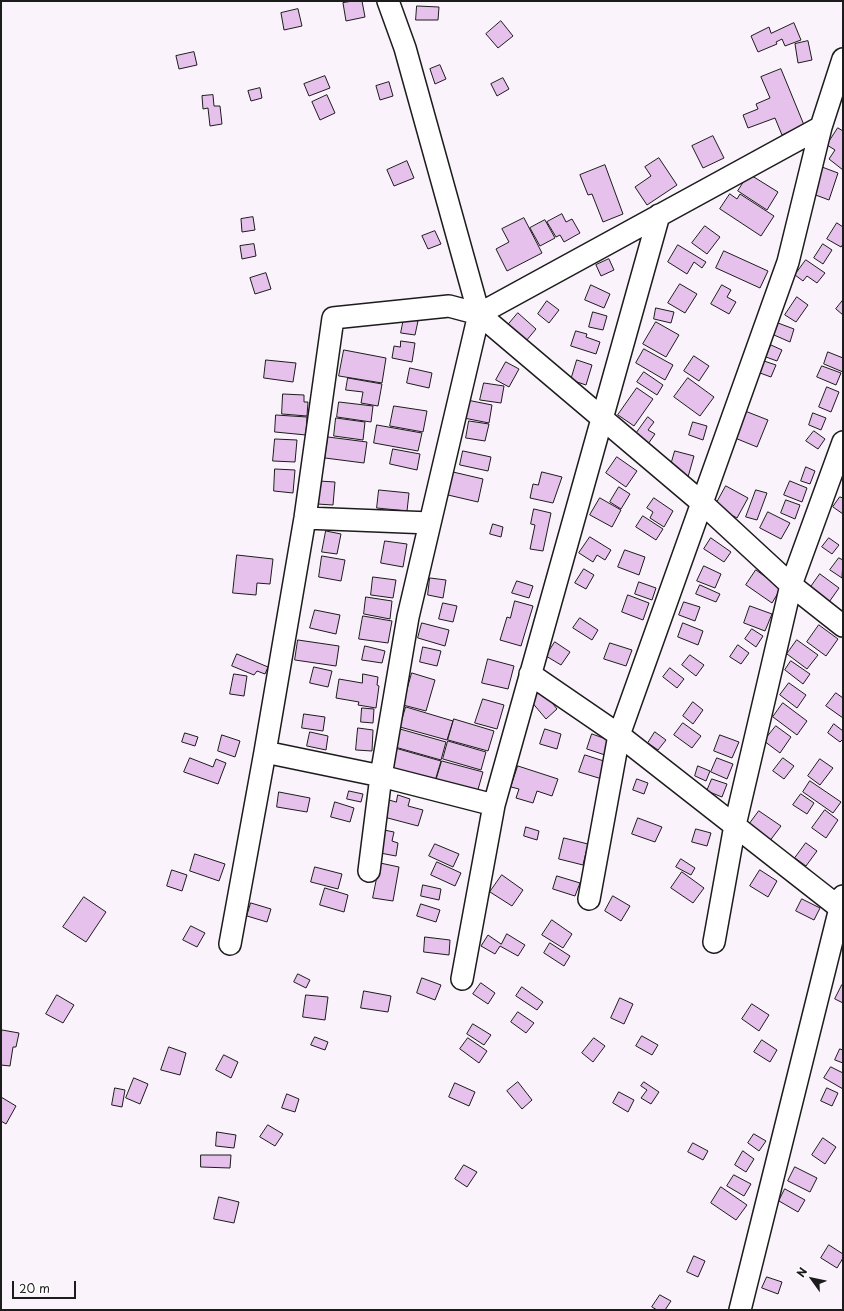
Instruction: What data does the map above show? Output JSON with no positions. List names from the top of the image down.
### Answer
{
  "scale_bar": "20 m",
  "north": "top left"
}
